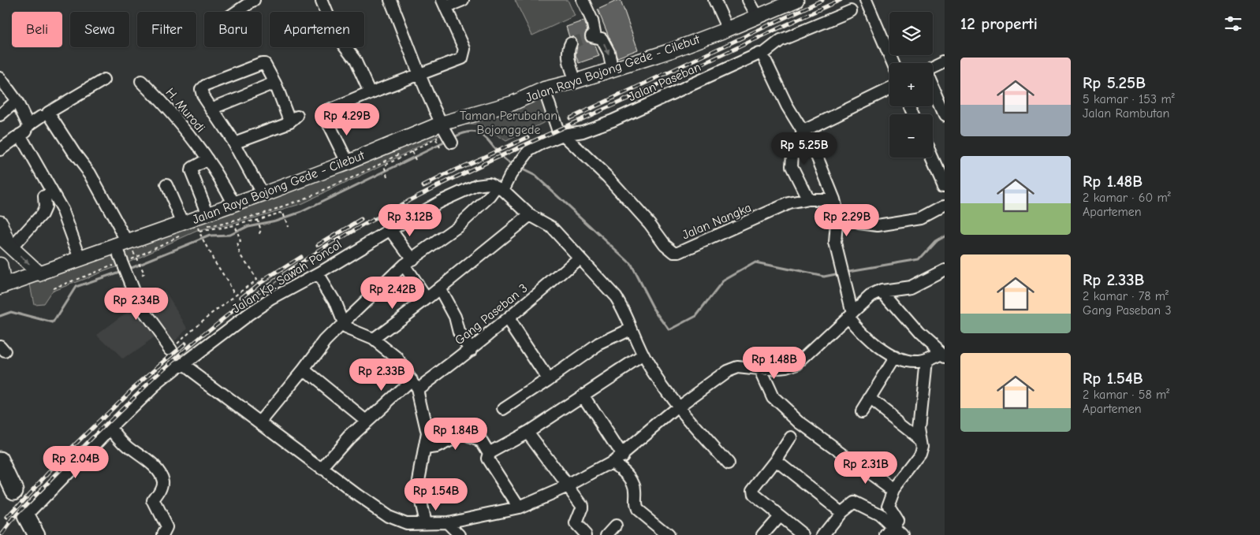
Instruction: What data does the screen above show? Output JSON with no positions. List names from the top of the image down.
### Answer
{
  "streets": {
    "main road": ["Jalan Raya Bojong Gede - Cilebut"],
    "street": [
      "Jalan Paseban",
      "H. Murodi",
      "Jalan Nangka",
      "Jalan Kp. Sawah Poncol",
      "Gang Paseban 3"
    ]
  },
  "crossings": [
    ["Jalan Raya Bojong Gede - Cilebut", "H. Murodi"],
    ["Jalan Paseban", "Jalan Nangka"],
    ["Jalan Paseban", "Jalan Kp. Sawah Poncol"]
  ],
  "parks": ["Taman Perubahan Bojonggede"],
  "page": {
    "heading": "12 properti",
    "map_buttons": ["+", "−"],
    "chip": [
      "Beli",
      "Sewa",
      "Filter",
      "Baru",
      "Apartemen"
    ],
    "list": [
      {
        "name": "Rp 5.25B",
        "note": "5 kamar · 153 m² · Jalan Rambutan"
      },
      {
        "name": "Rp 1.48B",
        "note": "2 kamar · 60 m² · Apartemen"
      },
      {
        "name": "Rp 2.33B",
        "note": "2 kamar · 78 m² · Gang Paseban 3"
      },
      {
        "name": "Rp 1.54B",
        "note": "2 kamar · 58 m² · Apartemen"
      }
    ],
    "price": [
      "Rp 4.29B",
      "Rp 5.25B",
      "Rp 3.12B",
      "Rp 2.29B",
      "Rp 2.42B",
      "Rp 2.34B",
      "Rp 1.48B",
      "Rp 2.33B",
      "Rp 1.84B",
      "Rp 2.04B",
      "Rp 2.31B",
      "Rp 1.54B"
    ]
  }
}
